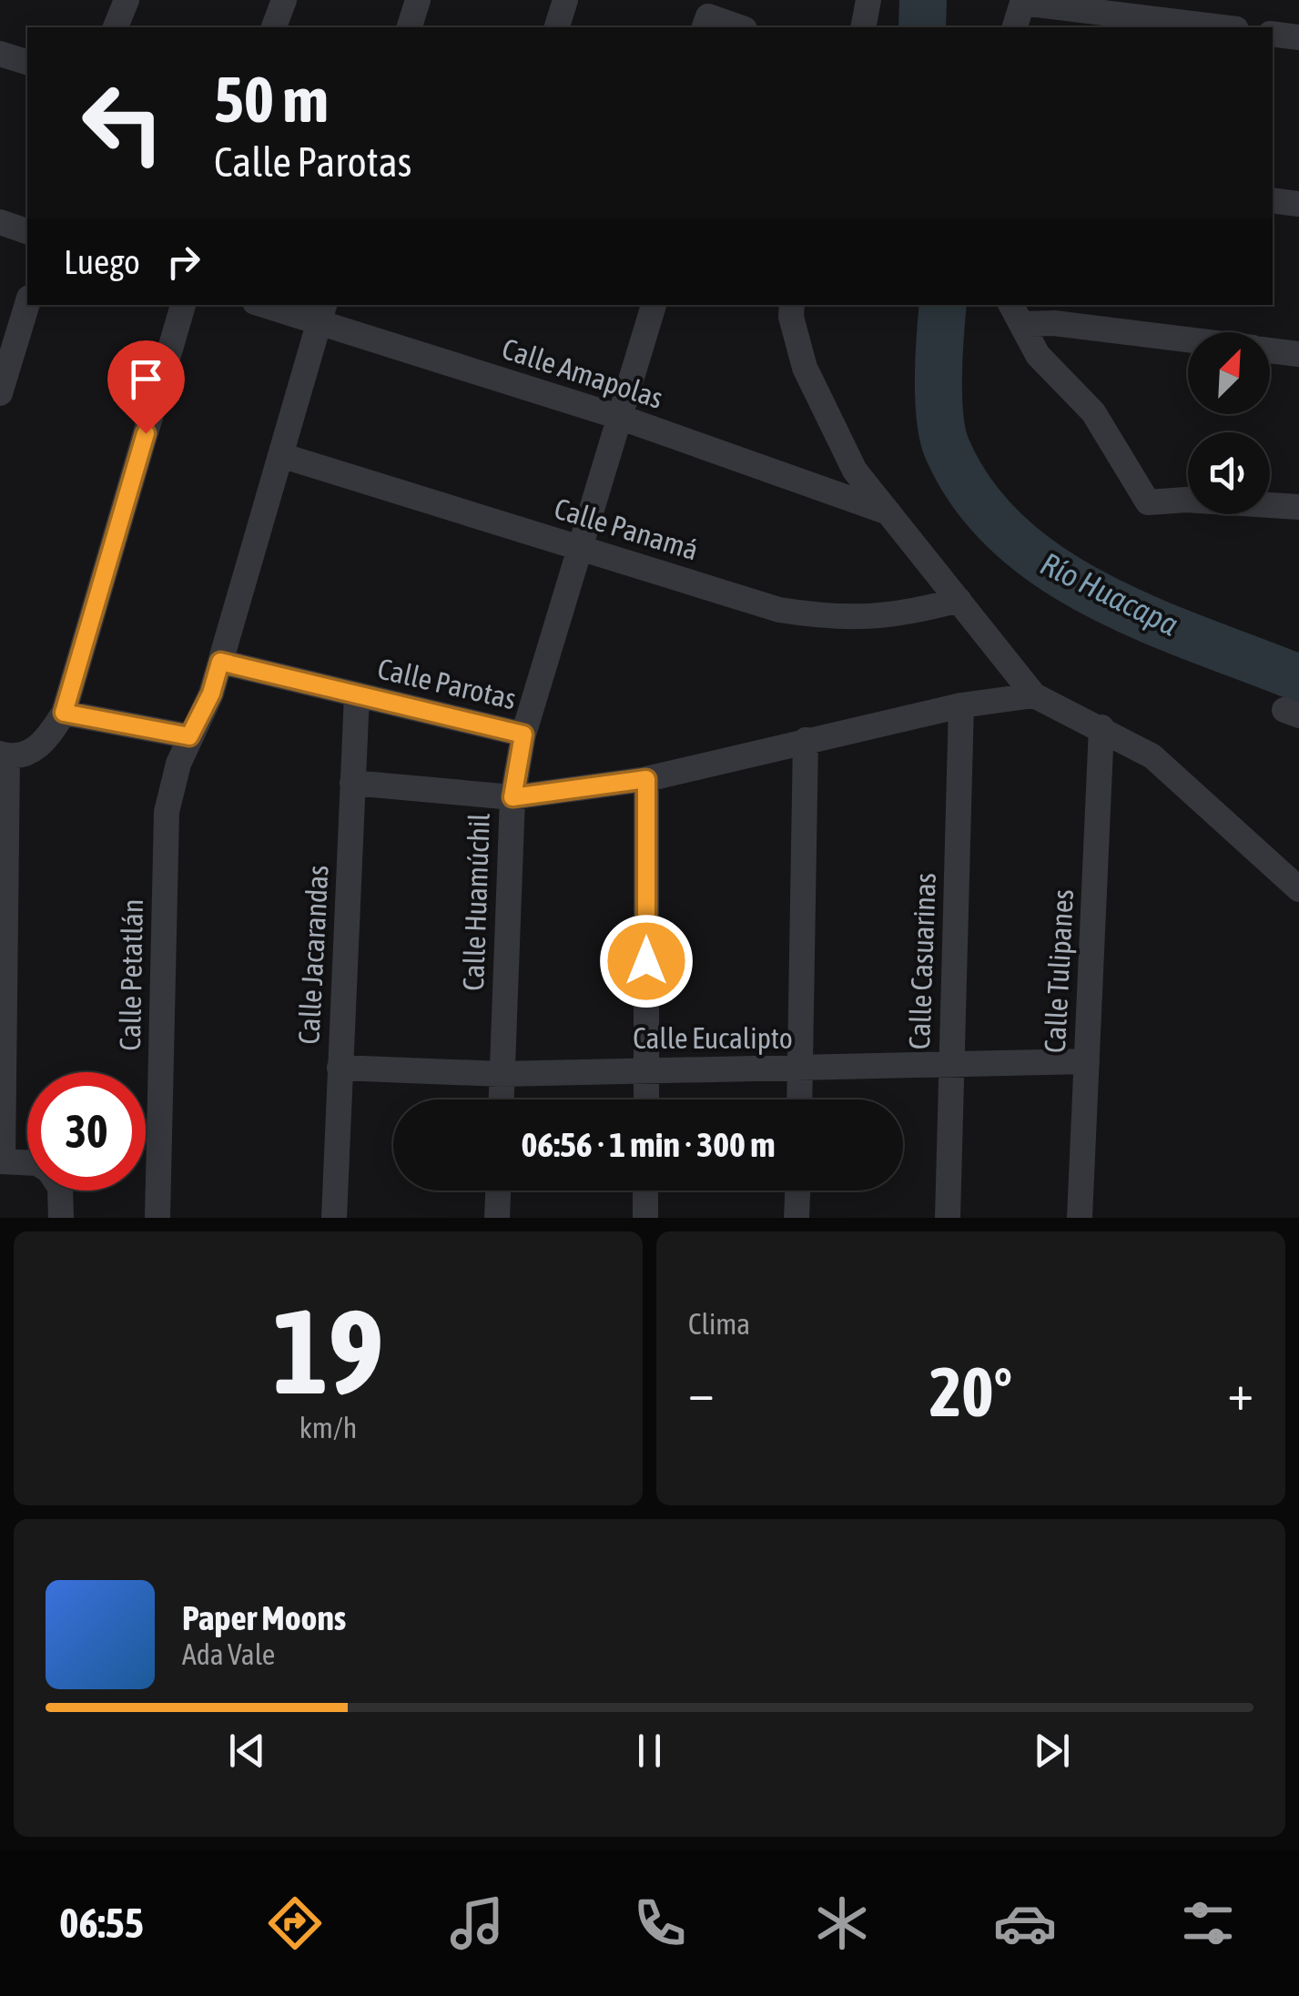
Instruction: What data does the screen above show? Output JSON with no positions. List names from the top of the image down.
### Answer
{
  "streets": {
    "street": [
      "Calle Amapolas",
      "Calle Panamá",
      "Calle Parotas",
      "Calle Huamúchil",
      "Calle Jacarandas",
      "Calle Casuarinas",
      "Calle Tulipanes",
      "Calle Petatlán",
      "Calle Eucalipto"
    ]
  },
  "crossings": [
    ["Calle Parotas", "Calle Huamúchil"],
    ["Calle Parotas", "Calle Jacarandas"],
    ["Calle Huamúchil", "Calle Jacarandas"],
    ["Calle Huamúchil", "Calle Eucalipto"],
    ["Calle Jacarandas", "Calle Eucalipto"],
    ["Calle Casuarinas", "Calle Eucalipto"],
    ["Calle Tulipanes", "Calle Eucalipto"]
  ],
  "water": ["Río Huacapa"],
  "north": "top right",
  "page": {
    "turn": ["50 m", "Calle Parotas"],
    "then": "Luego",
    "limit": "30",
    "trip": "06:56 · 1 min · 300 m",
    "tile": [
      ["19", "km/h"],
      "Clima"
    ],
    "heat": ["−", "20°", "+"],
    "song": ["Paper Moons", "Ada Vale"],
    "tabs": "06:55"
  }
}
